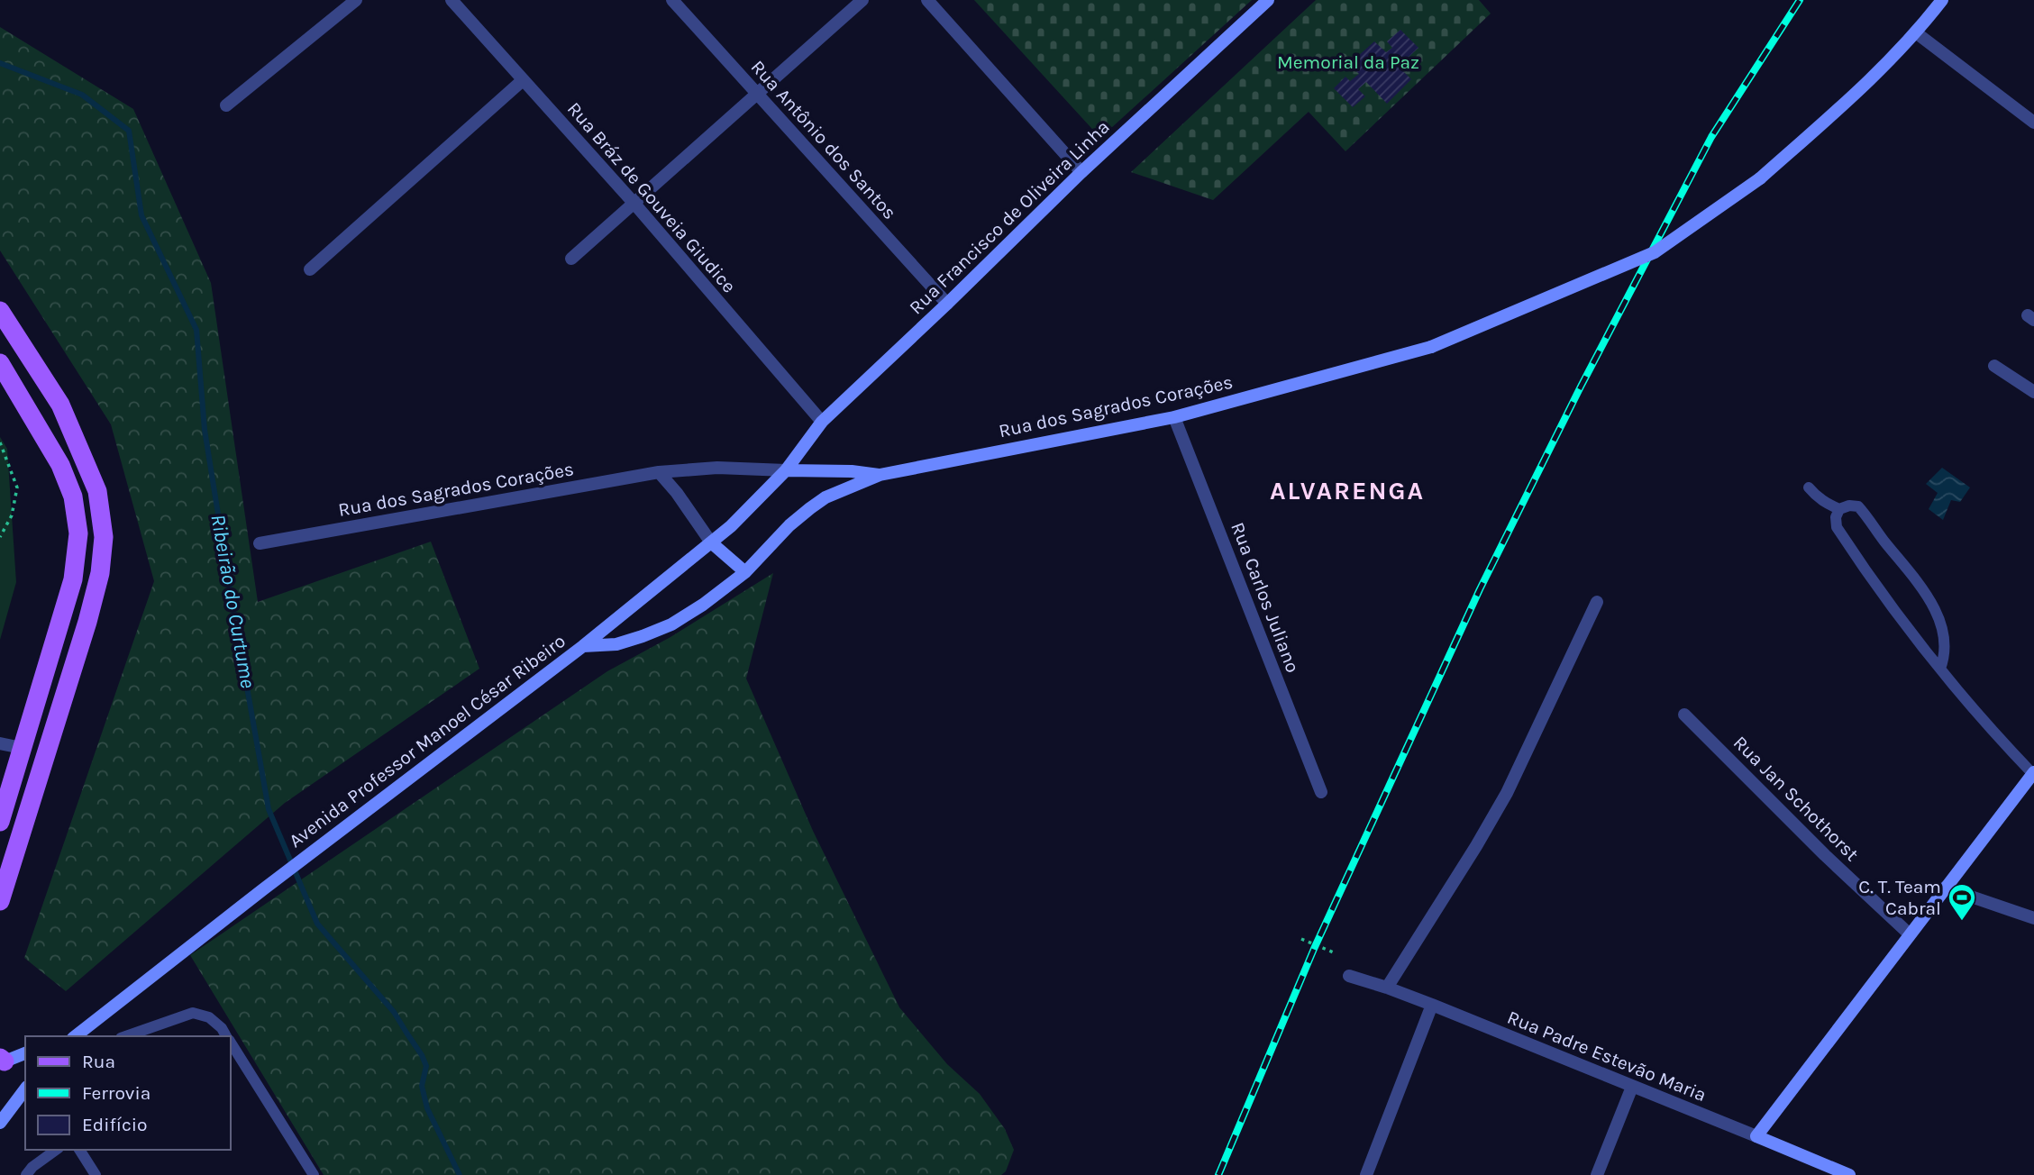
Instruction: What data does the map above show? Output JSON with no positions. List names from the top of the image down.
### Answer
{
  "streets": {
    "main road": [
      "Rua Francisco de Oliveira Linha",
      "Rua dos Sagrados Corações",
      "Avenida Professor Manoel César Ribeiro",
      "Rua Padre Estevão Maria"
    ],
    "street": [
      "Rua Antônio dos Santos",
      "Rua Bráz de Gouveia Giudice",
      "Rua Carlos Juliano",
      "Rua Jan Schothorst"
    ]
  },
  "crossings": [
    ["Rua Antônio dos Santos", "Rua Francisco de Oliveira Linha"],
    ["Rua Bráz de Gouveia Giudice", "Rua Francisco de Oliveira Linha"],
    ["Rua Francisco de Oliveira Linha", "Rua dos Sagrados Corações"],
    ["Rua Francisco de Oliveira Linha", "Avenida Professor Manoel César Ribeiro"],
    ["Rua dos Sagrados Corações", "Rua Carlos Juliano"],
    ["Rua dos Sagrados Corações", "Avenida Professor Manoel César Ribeiro"]
  ],
  "districts": ["ALVARENGA"],
  "water": ["Ribeirão do Curtume"],
  "parks": ["Memorial da Paz"],
  "places": {
    "sports": ["C. T. Team Cabral"]
  },
  "legend": ["Rua", "Ferrovia", "Edifício"]
}
